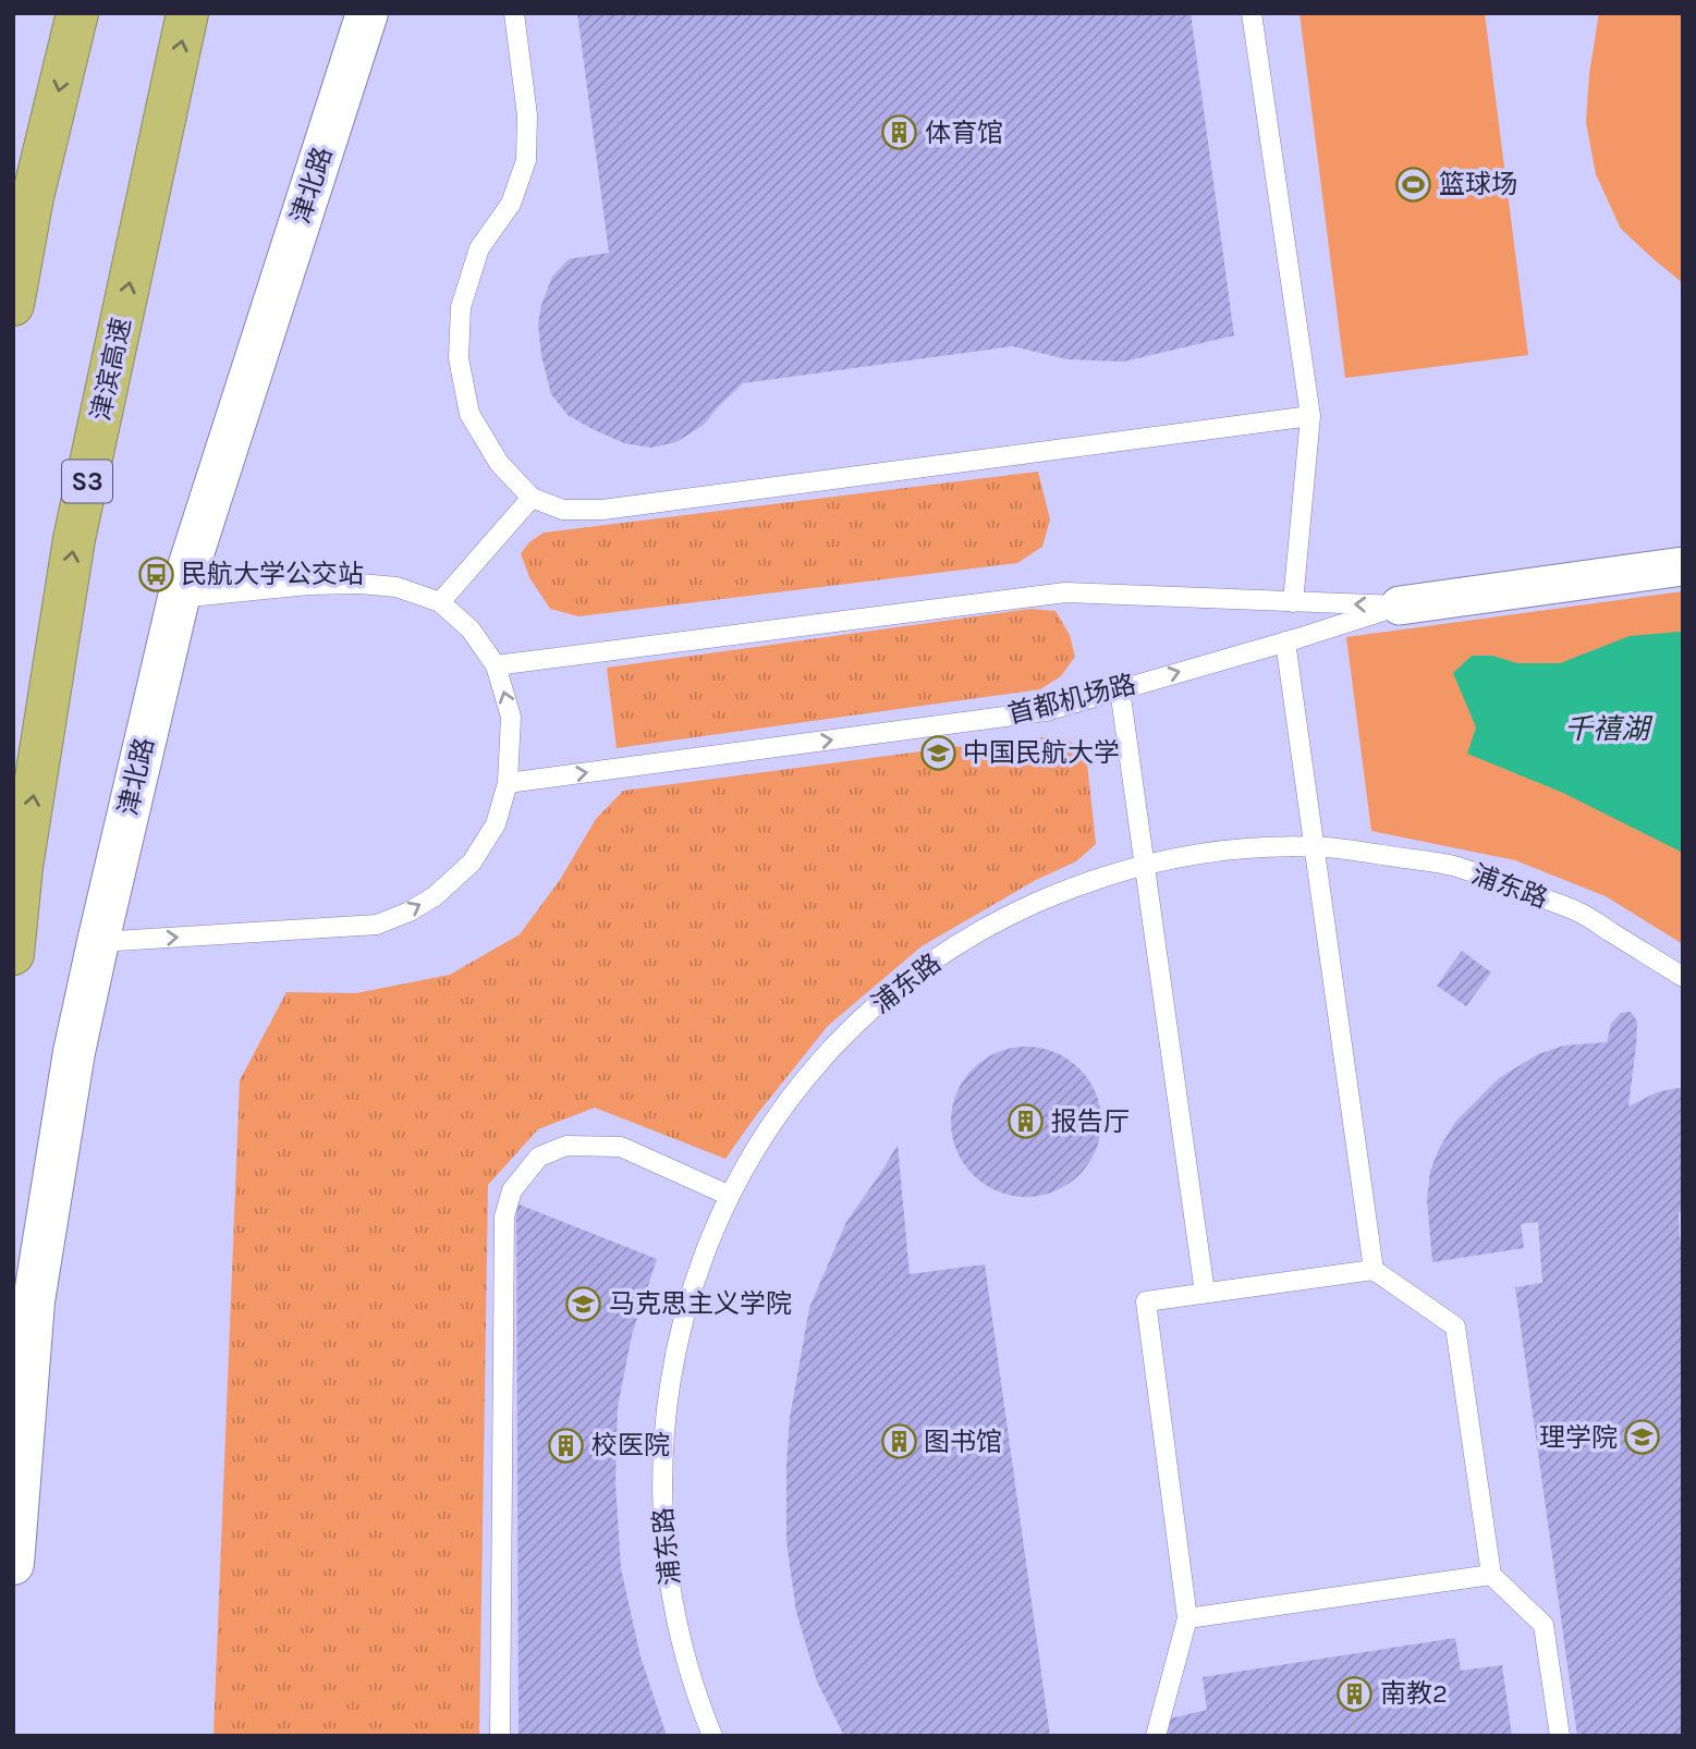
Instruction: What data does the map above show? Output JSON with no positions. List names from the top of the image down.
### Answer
{
  "streets": {
    "highway": ["津滨高速", "S3"],
    "street": ["津北路", "首都机场路"],
    "lane": ["浦东路"]
  },
  "water": ["千禧湖"],
  "places": {
    "building": [
      "体育馆",
      "报告厅",
      "图书馆",
      "校医院",
      "南教2"
    ],
    "sports": ["篮球场"],
    "bus stop": ["民航大学公交站"],
    "school or university": ["中国民航大学", "马克思主义学院", "理学院"]
  }
}
